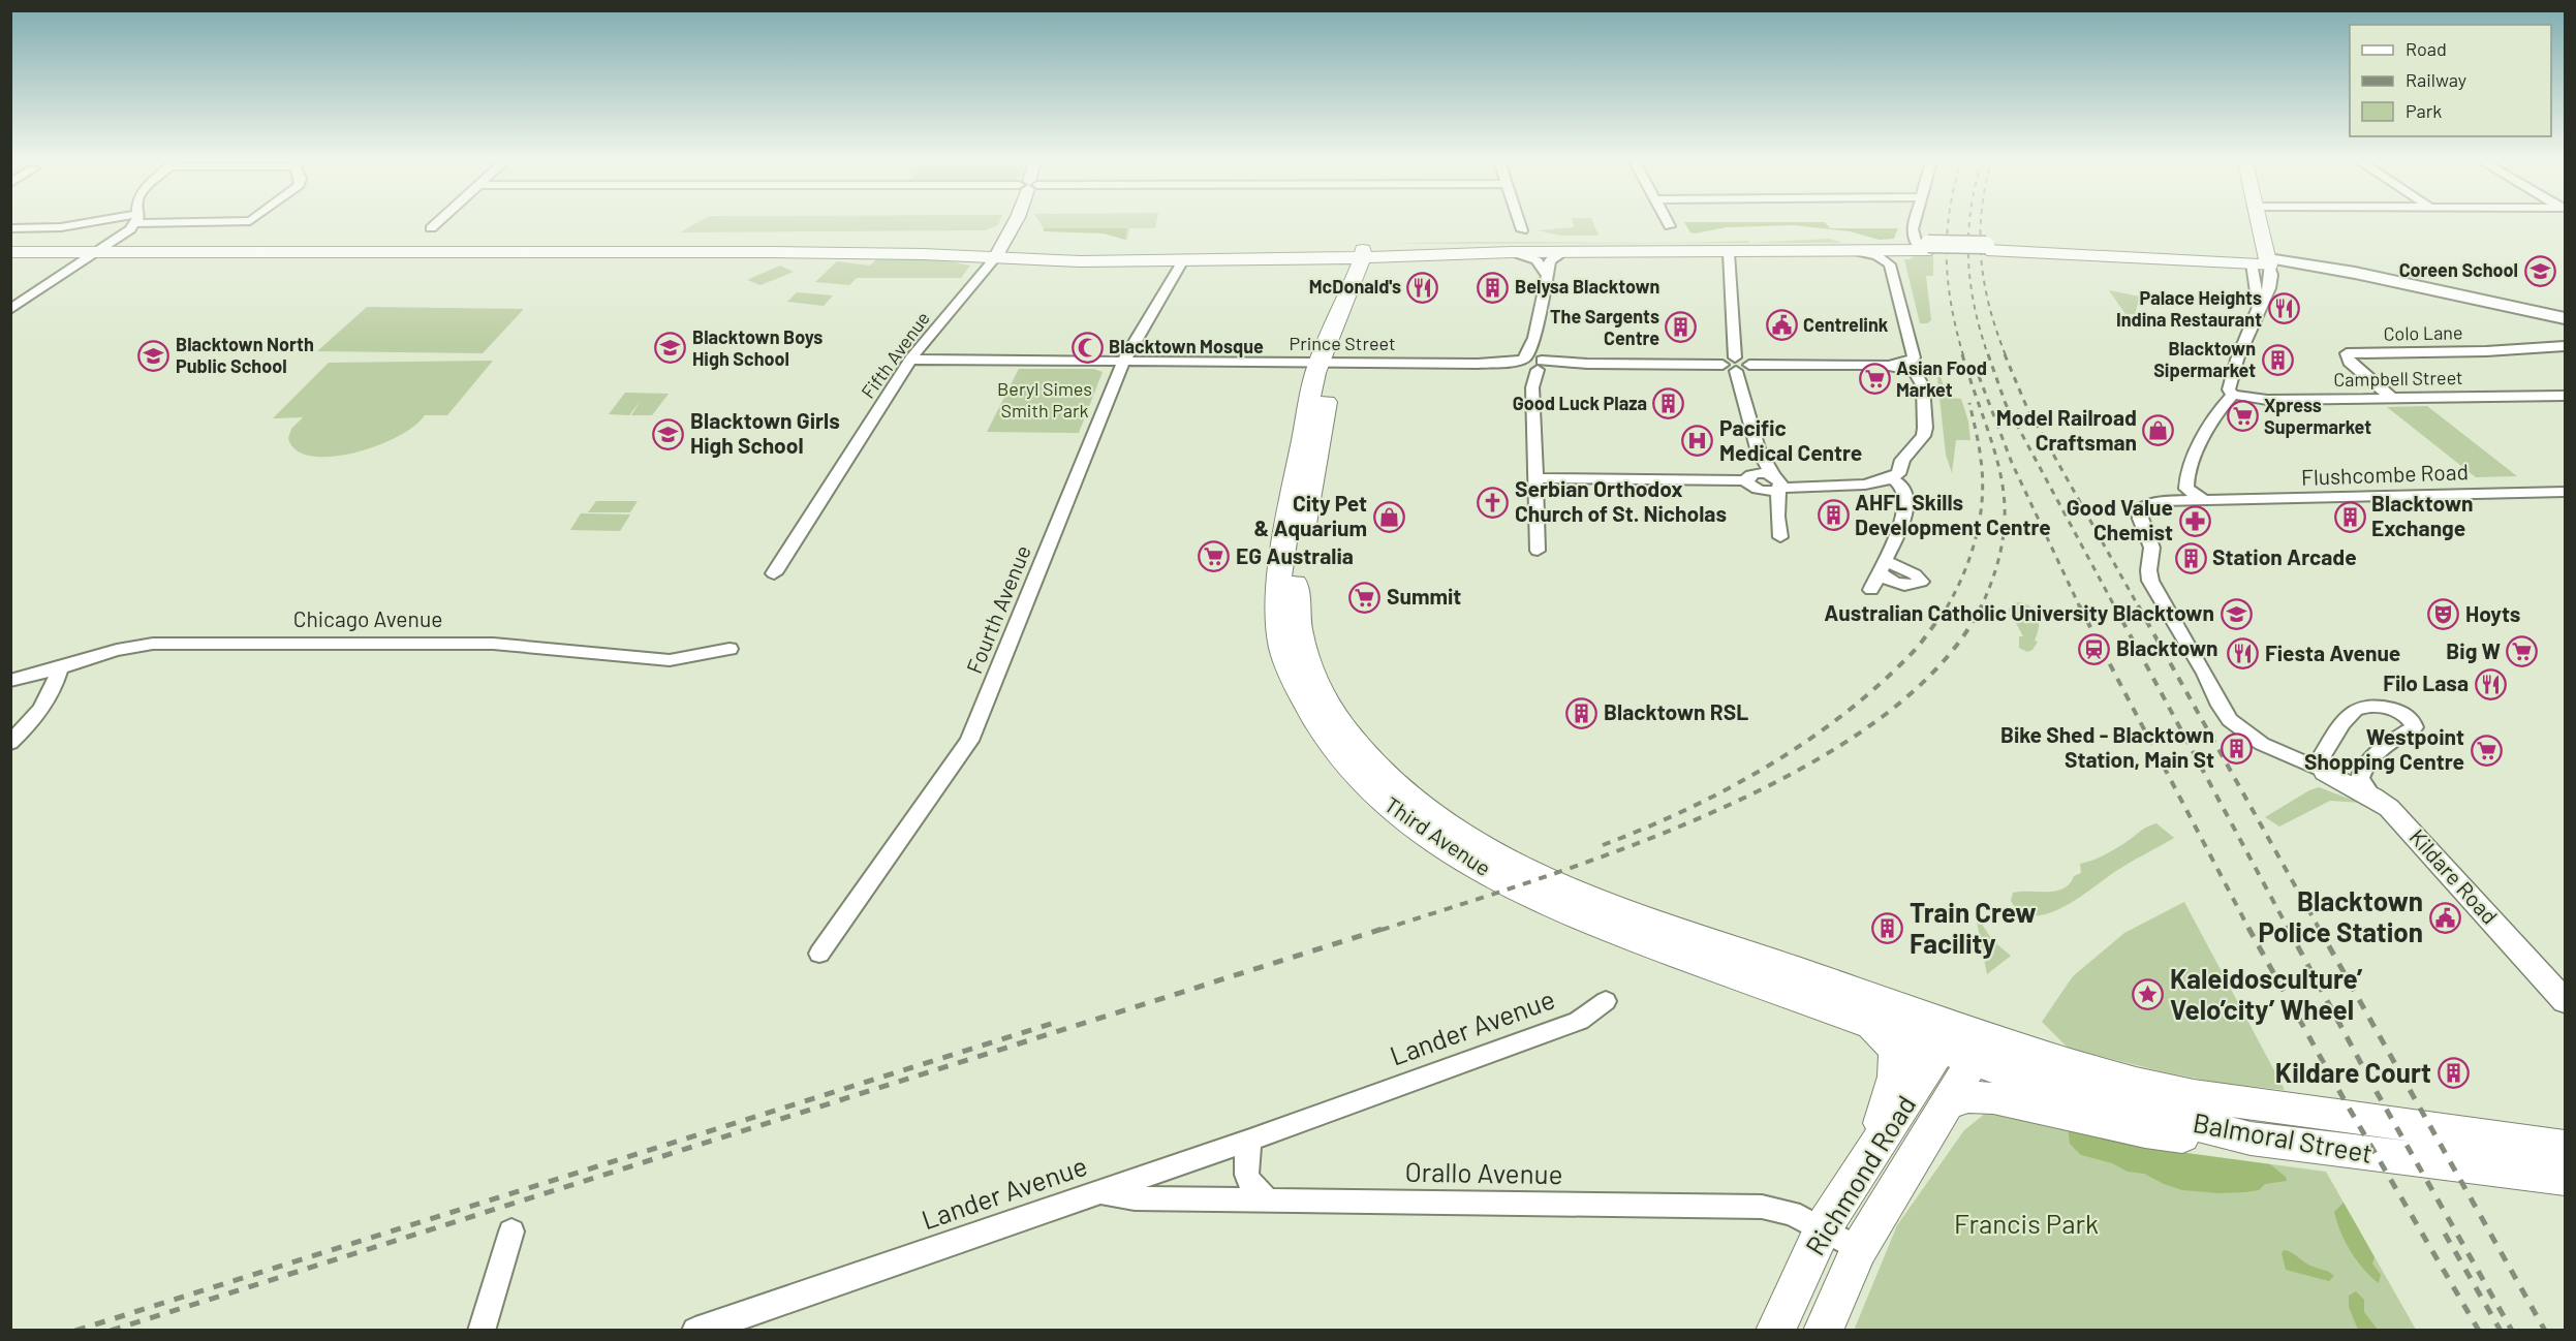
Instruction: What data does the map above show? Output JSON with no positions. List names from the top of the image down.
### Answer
{
  "streets": {
    "main road": ["Third Avenue", "Balmoral Street", "Richmond Road"],
    "street": [
      "Colo Lane",
      "Prince Street",
      "Fifth Avenue",
      "Campbell Street",
      "Flushcombe Road",
      "Fourth Avenue",
      "Chicago Avenue",
      "Kildare Road",
      "Lander Avenue",
      "Orallo Avenue"
    ]
  },
  "crossings": [
    ["Colo Lane", "Campbell Street"],
    ["Prince Street", "Fifth Avenue"],
    ["Prince Street", "Fourth Avenue"],
    ["Prince Street", "Third Avenue"],
    ["Flushcombe Road", "Kildare Road"],
    ["Third Avenue", "Balmoral Street"],
    ["Third Avenue", "Richmond Road"],
    ["Lander Avenue", "Orallo Avenue"],
    ["Balmoral Street", "Richmond Road"],
    ["Orallo Avenue", "Richmond Road"]
  ],
  "parks": ["Beryl Simes Smith Park", "Francis Park"],
  "places": {
    "school or university": [
      "Coreen School",
      "Blacktown Boys High School",
      "Blacktown North Public School",
      "Blacktown Girls High School",
      "Australian Catholic University Blacktown"
    ],
    "restaurant": [
      "McDonald's",
      "Palace Heights Indina Restaurant",
      "Fiesta Avenue",
      "Filo Lasa"
    ],
    "building": [
      "Belysa Blacktown",
      "The Sargents Centre",
      "Blacktown Sipermarket",
      "Good Luck Plaza",
      "AHFL Skills Development Centre",
      "Blacktown Exchange",
      "Station Arcade",
      "Blacktown RSL",
      "Bike Shed - Blacktown Station, Main St",
      "Train Crew Facility",
      "Kildare Court"
    ],
    "public building": ["Centrelink", "Blacktown Police Station"],
    "mosque": ["Blacktown Mosque"],
    "supermarket": [
      "Asian Food Market",
      "Xpress Supermarket",
      "EG Australia",
      "Summit",
      "Big W",
      "Westpoint Shopping Centre"
    ],
    "shop": ["Model Railroad Craftsman", "City Pet & Aquarium"],
    "hospital": ["Pacific Medical Centre"],
    "church": ["Serbian Orthodox Church of St. Nicholas"],
    "pharmacy": ["Good Value Chemist"],
    "theatre": ["Hoyts"],
    "station": ["Blacktown"],
    "place": ["Kaleidosculture’ Velo’city’ Wheel"]
  },
  "legend": ["Road", "Railway", "Park"]
}
